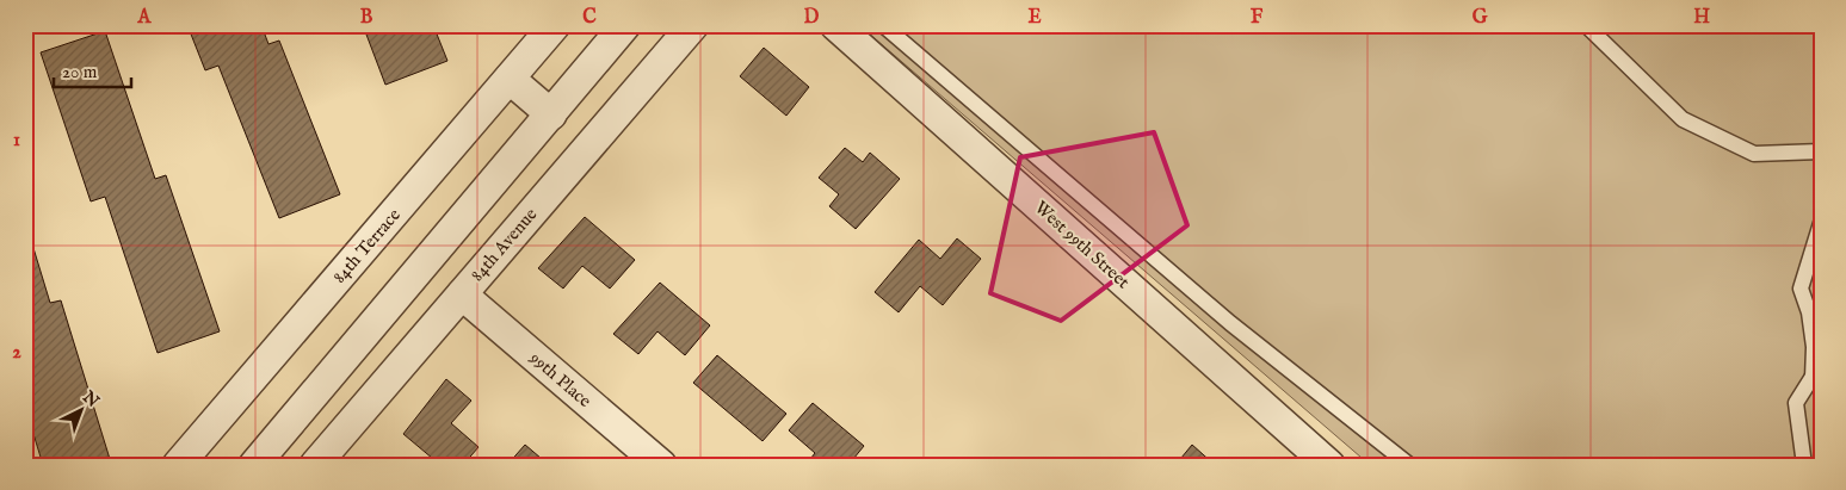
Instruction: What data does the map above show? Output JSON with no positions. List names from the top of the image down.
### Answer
{
  "streets": {
    "street": [
      "84th Avenue",
      "West 99th Street",
      "84th Terrace",
      "99th Place"
    ]
  },
  "crossings": [
    ["84th Avenue", "99th Place"]
  ],
  "scale_bar": "20 m",
  "north": "top right",
  "grid": {
    "columns": [
      "A",
      "B",
      "C",
      "D",
      "E",
      "F",
      "G",
      "H"
    ],
    "rows": ["1", "2"]
  }
}
